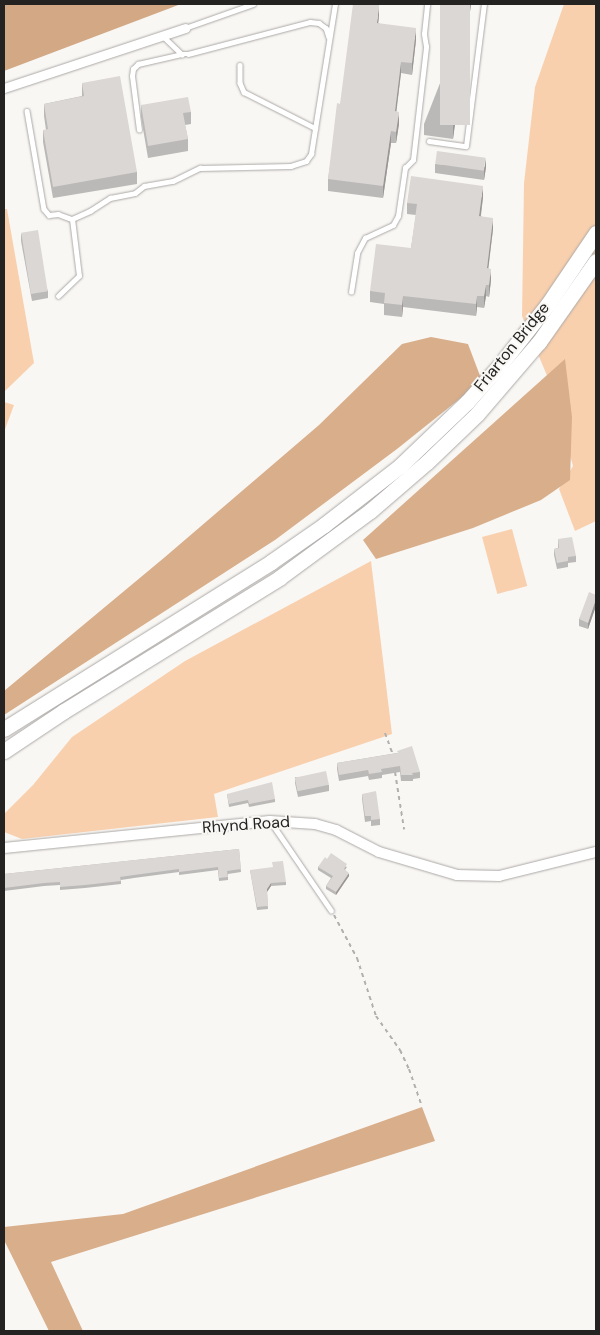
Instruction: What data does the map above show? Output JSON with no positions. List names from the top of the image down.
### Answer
{
  "streets": {
    "highway": ["Friarton Bridge"],
    "street": ["Rhynd Road"]
  }
}
